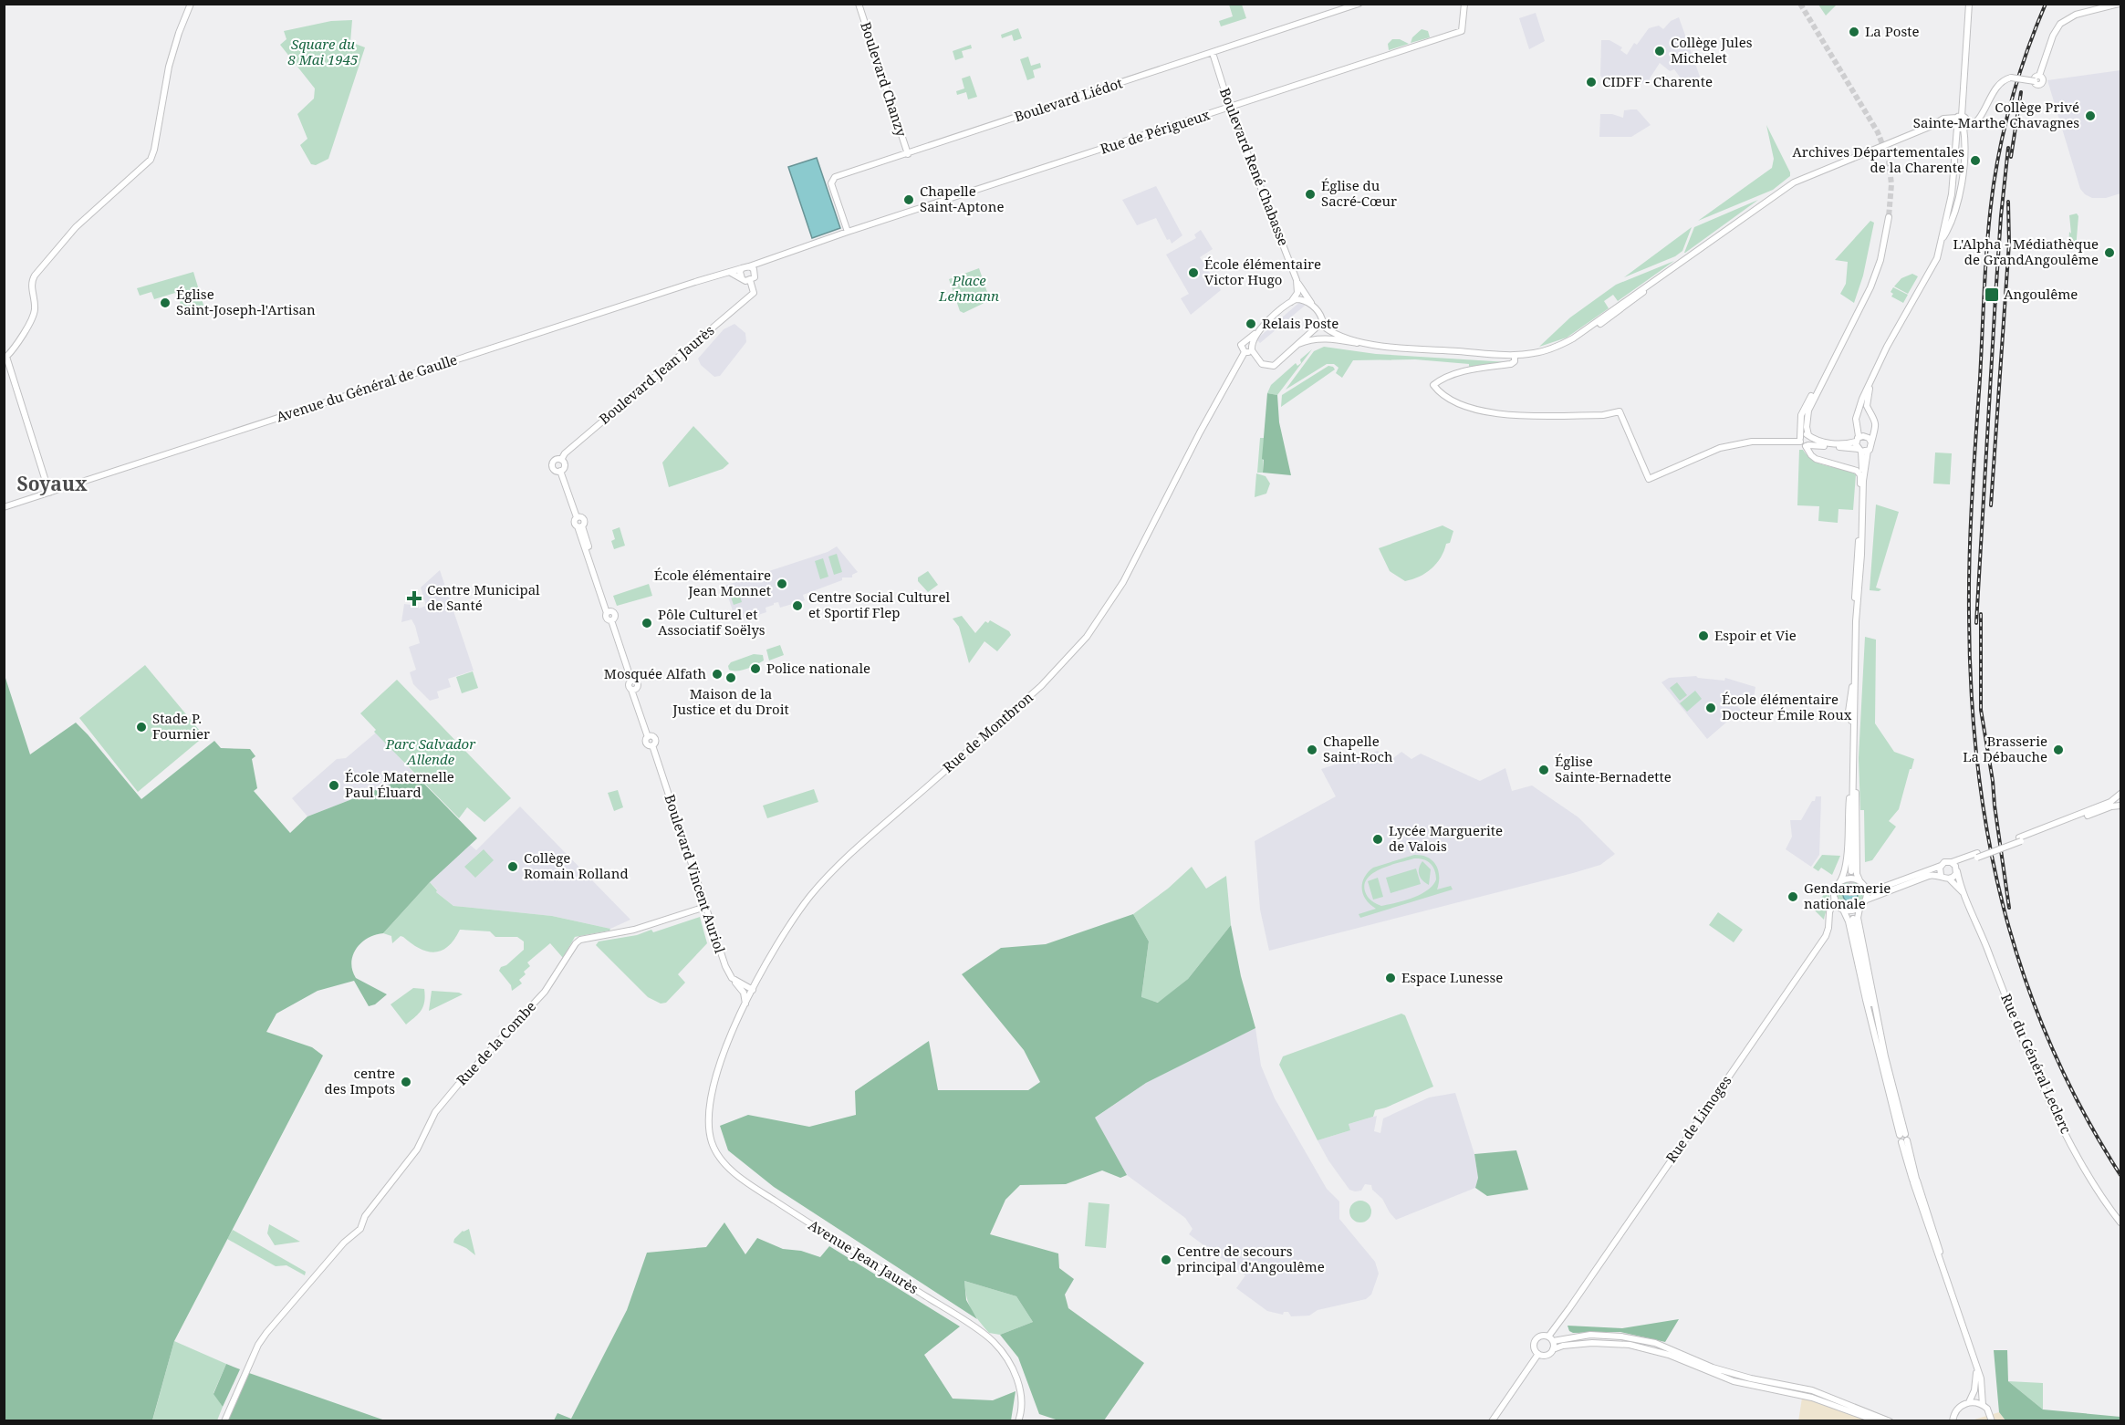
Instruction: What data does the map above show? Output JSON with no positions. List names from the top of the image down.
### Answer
{
  "streets": {
    "main road": [
      "Boulevard Chanzy",
      "Boulevard Liédot",
      "Rue de Périgueux",
      "Boulevard René Chabasse",
      "Boulevard Jean Jaurès",
      "Avenue du Général de Gaulle",
      "Rue de Montbron",
      "Boulevard Vincent Auriol",
      "Rue de la Combe",
      "Rue du Général Leclerc",
      "Rue de Limoges",
      "Avenue Jean Jaurès"
    ]
  },
  "crossings": [
    ["Boulevard Chanzy", "Boulevard Liédot"],
    ["Boulevard Liédot", "Rue de Périgueux"],
    ["Boulevard Liédot", "Boulevard René Chabasse"],
    ["Rue de Périgueux", "Boulevard René Chabasse"],
    ["Boulevard Jean Jaurès", "Avenue du Général de Gaulle"],
    ["Boulevard Jean Jaurès", "Boulevard Vincent Auriol"],
    ["Rue de Montbron", "Boulevard Vincent Auriol"],
    ["Rue de Montbron", "Avenue Jean Jaurès"],
    ["Boulevard Vincent Auriol", "Rue de la Combe"]
  ],
  "districts": ["Soyaux"],
  "parks": ["Square du 8 Mai 1945", "Place Lehmann", "Parc Salvador Allende"],
  "places": {
    "other": [
      "La Poste",
      "Collège Jules Michelet",
      "CIDFF - Charente",
      "Collège Privé Sainte-Marthe Chavagnes",
      "Archives Départementales de la Charente",
      "Église du Sacré-Cœur",
      "Chapelle Saint-Aptone",
      "L'Alpha - Médiathèque de GrandAngoulême",
      "École élémentaire Victor Hugo",
      "Église Saint-Joseph-l'Artisan",
      "Relais Poste",
      "École élémentaire Jean Monnet",
      "Centre Social Culturel et Sportif Flep",
      "Pôle Culturel et Associatif Soëlys",
      "Espoir et Vie",
      "Police nationale",
      "Mosquée Alfath",
      "Maison de la Justice et du Droit",
      "École élémentaire Docteur Émile Roux",
      "Stade P. Fournier",
      "Chapelle Saint-Roch",
      "Brasserie La Débauche",
      "Église Sainte-Bernadette",
      "École Maternelle Paul Éluard",
      "Lycée Marguerite de Valois",
      "Collège Romain Rolland",
      "Gendarmerie nationale",
      "Espace Lunesse",
      "centre des Impots",
      "Centre de secours principal d'Angoulême"
    ],
    "transit": ["Angoulême"],
    "health": ["Centre Municipal de Santé"]
  }
}
